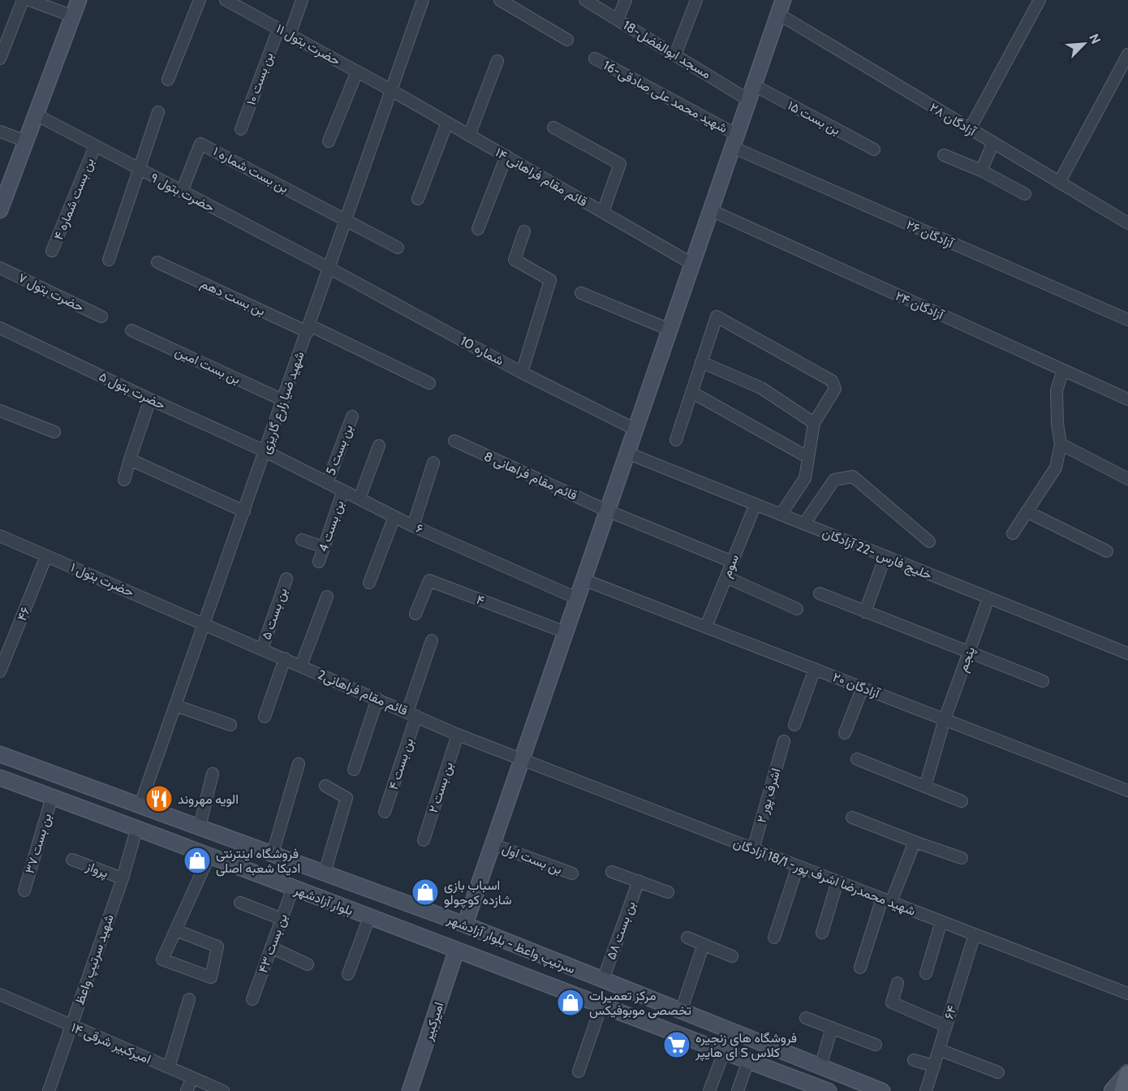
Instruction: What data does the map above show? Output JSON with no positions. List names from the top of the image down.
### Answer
{
  "streets": {
    "main road": ["بلوار آزادشهر", "سرتیپ واعظ - بلوار آزادشهر", "امیرکبیر"],
    "street": [
      "حضرت بتول ۱۱",
      "مسجد ابوالفضل-18",
      "بن بست ۱۰",
      "شهید محمد علی صادقی-16",
      "بن بست ۱۵",
      "۲۸ آزادگان",
      "بن بست شماره ۱",
      "۱۴ قائم مقام فراهانی",
      "حضرت بتول ۹",
      "بن بست شماره ۴",
      "۲۶ آزادگان",
      "حضرت بتول ۷",
      "بن بست دهم",
      "۲۴ آزادگان",
      "شماره 10",
      "بن بست امین",
      "حضرت بتول ۵",
      "شهید ضیا زارع گاریزی",
      "بن بست 5",
      "8 قائم مقام فراهانی",
      "بن بست 4",
      "۶",
      "خلیج فارس -22 آزادگان",
      "سوم",
      "حضرت بتول ۱",
      "۴",
      "۴۶",
      "بن بست ۵",
      "پنجم",
      "۲۰ آزادگان",
      "2قائم مقام فراهانی",
      "بن بست ۴",
      "بن بست ۲",
      "۲ اشرف پور",
      "بن بست ۳۷",
      "بن بست اول",
      "پرواز",
      "شهید محمدرضا اشرف پور- 18/1 آزادگان",
      "بن بست ۵۸",
      "بن بست ۴۳",
      "شهید سرتیپ واعظ",
      "۶۴",
      "۱۴ امیرکبیر شرقی"
    ]
  },
  "crossings": [
    ["حضرت بتول ۱۱", "بن بست ۱۰"],
    ["حضرت بتول ۱۱", "۱۴ قائم مقام فراهانی"],
    ["حضرت بتول ۱۱", "شهید ضیا زارع گاریزی"],
    ["شهید محمد علی صادقی-16", "۲۶ آزادگان"],
    ["بن بست شماره ۱", "حضرت بتول ۹"],
    ["بن بست شماره ۱", "شهید ضیا زارع گاریزی"],
    ["۱۴ قائم مقام فراهانی", "شهید ضیا زارع گاریزی"],
    ["حضرت بتول ۹", "بن بست شماره ۴"],
    ["حضرت بتول ۹", "شماره 10"],
    ["حضرت بتول ۹", "شهید ضیا زارع گاریزی"],
    ["بن بست دهم", "شهید ضیا زارع گاریزی"],
    ["شماره 10", "شهید ضیا زارع گاریزی"],
    ["بن بست امین", "شهید ضیا زارع گاریزی"],
    ["حضرت بتول ۵", "شهید ضیا زارع گاریزی"],
    ["حضرت بتول ۵", "۶"],
    ["شهید ضیا زارع گاریزی", "۶"],
    ["شهید ضیا زارع گاریزی", "حضرت بتول ۱"],
    ["شهید ضیا زارع گاریزی", "2قائم مقام فراهانی"],
    ["شهید ضیا زارع گاریزی", "سرتیپ واعظ - بلوار آزادشهر"],
    ["بن بست 5", "۶"],
    ["8 قائم مقام فراهانی", "سوم"],
    ["بن بست 4", "۶"],
    ["خلیج فارس -22 آزادگان", "سوم"],
    ["خلیج فارس -22 آزادگان", "پنجم"],
    ["سوم", "۲۰ آزادگان"],
    ["حضرت بتول ۱", "۴۶"],
    ["حضرت بتول ۱", "2قائم مقام فراهانی"],
    ["بن بست ۵", "2قائم مقام فراهانی"],
    ["پنجم", "۲۰ آزادگان"],
    ["2قائم مقام فراهانی", "بن بست ۴"],
    ["2قائم مقام فراهانی", "بن بست ۲"],
    ["2قائم مقام فراهانی", "شهید محمدرضا اشرف پور- 18/1 آزادگان"],
    ["۲ اشرف پور", "شهید محمدرضا اشرف پور- 18/1 آزادگان"],
    ["پرواز", "شهید سرتیپ واعظ"],
    ["شهید محمدرضا اشرف پور- 18/1 آزادگان", "۶۴"],
    ["بلوار آزادشهر", "بن بست ۴۳"],
    ["بلوار آزادشهر", "سرتیپ واعظ - بلوار آزادشهر"],
    ["بلوار آزادشهر", "شهید سرتیپ واعظ"],
    ["بلوار آزادشهر", "امیرکبیر"],
    ["بن بست ۵۸", "سرتیپ واعظ - بلوار آزادشهر"],
    ["سرتیپ واعظ - بلوار آزادشهر", "امیرکبیر"],
    ["شهید سرتیپ واعظ", "۱۴ امیرکبیر شرقی"]
  ],
  "places": {
    "restaurant": ["الویه مهروند"],
    "shop": ["فروشگاه اینترنتی ادیکا شعبه اصلی", "اسباب بازی شازده کوچولو", "مرکز تعمیرات تخصصی موبوفیکس"],
    "supermarket": ["فروشگاه های زنجیره ای هایپر S کلاس"]
  },
  "north": "top right"
}
